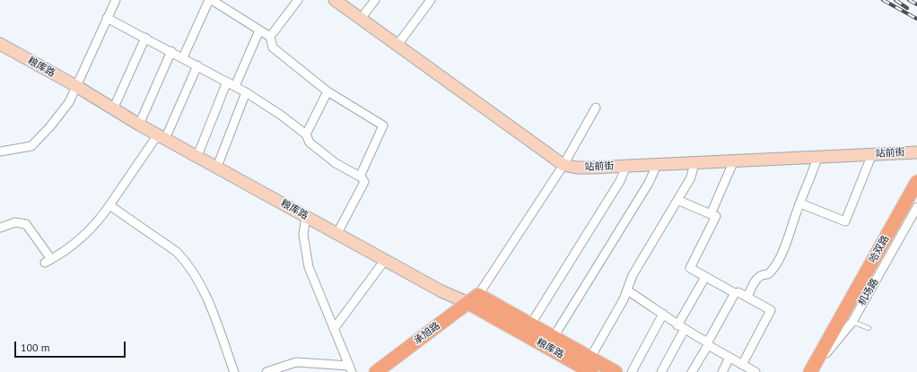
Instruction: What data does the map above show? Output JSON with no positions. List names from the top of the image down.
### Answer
{
  "streets": {
    "main road": ["粮库路", "哈双路", "承旭路"],
    "street": ["站前街", "机场路"]
  },
  "crossings": [
    ["粮库路", "承旭路"],
    ["哈双路", "机场路"]
  ],
  "scale_bar": "100 m"
}
